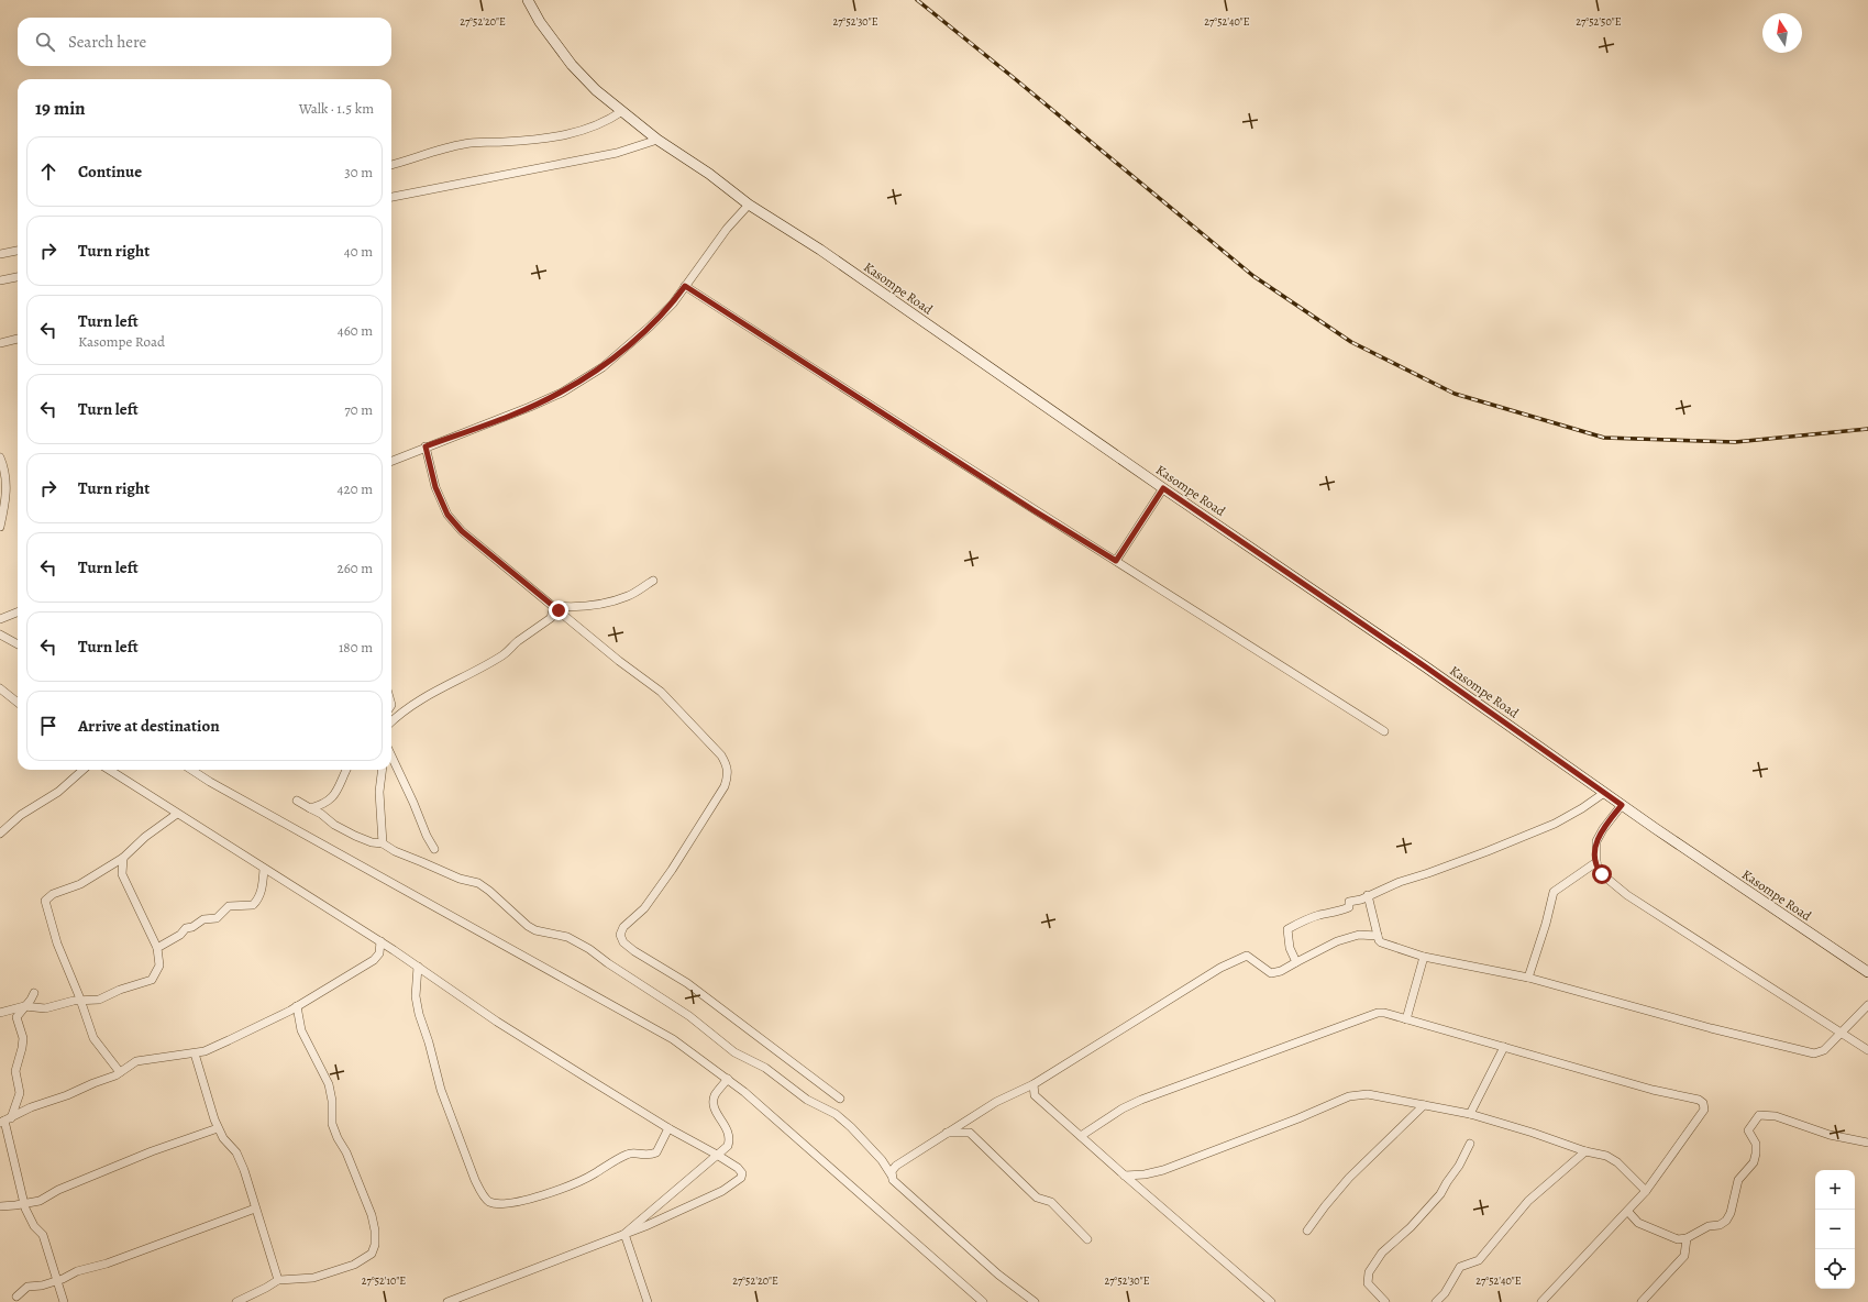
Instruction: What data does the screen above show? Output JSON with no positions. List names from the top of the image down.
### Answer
{
  "streets": {
    "street": ["Kasompe Road"]
  },
  "north": "top",
  "page": {
    "search": "Search here",
    "heading": ["19 min", "Walk · 1.5 km"],
    "list": [
      ["Continue", "30 m"],
      ["Turn right", "40 m"],
      ["Turn left", "Kasompe Road", "460 m"],
      ["Turn left", "70 m"],
      ["Turn right", "420 m"],
      ["Turn left", "260 m"],
      ["Turn left", "180 m"],
      "Arrive at destination"
    ],
    "map_buttons": ["+", "−"]
  },
  "coordinates": [
    "27°52'20\"E",
    "27°52'30\"E",
    "27°52'40\"E",
    "27°52'50\"E",
    "27°52'10\"E"
  ]
}
